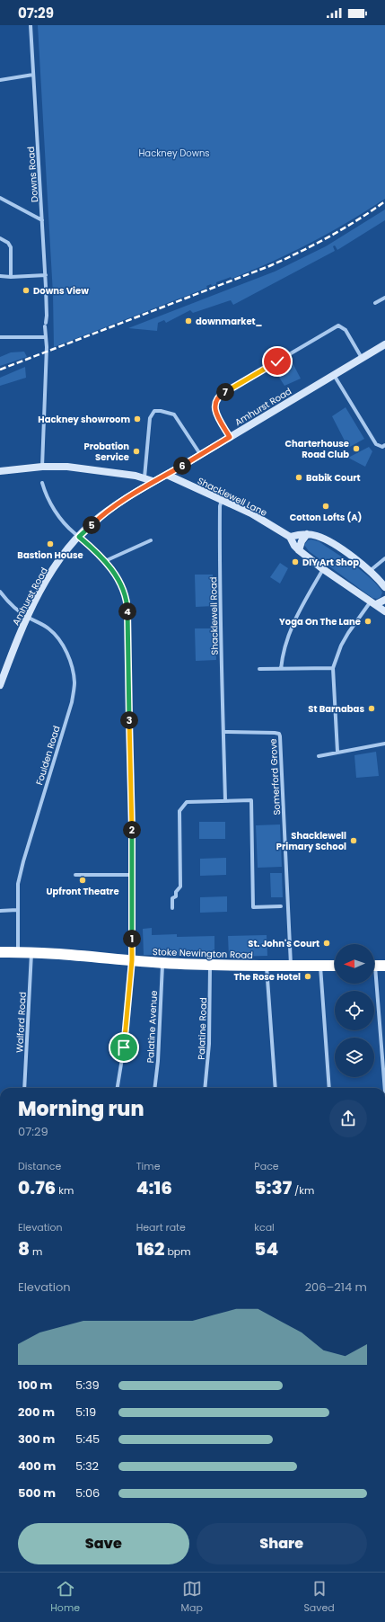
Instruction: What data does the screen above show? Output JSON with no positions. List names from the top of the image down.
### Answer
{
  "streets": {
    "highway": ["Stoke Newington Road"],
    "street": [
      "Downs Road",
      "Amhurst Road",
      "Shacklewell Lane",
      "Shacklewell Road",
      "Foulden Road",
      "Somerford Grove",
      "Walford Road",
      "Palatine Avenue",
      "Palatine Road"
    ]
  },
  "crossings": [
    ["Amhurst Road", "Shacklewell Lane"],
    ["Amhurst Road", "Foulden Road"],
    ["Shacklewell Lane", "Shacklewell Road"],
    ["Shacklewell Road", "Somerford Grove"],
    ["Foulden Road", "Stoke Newington Road"],
    ["Somerford Grove", "Stoke Newington Road"],
    ["Stoke Newington Road", "Walford Road"],
    ["Stoke Newington Road", "Palatine Avenue"],
    ["Stoke Newington Road", "Palatine Road"]
  ],
  "parks": ["Hackney Downs"],
  "places": [
    "Downs View",
    "downmarket_",
    "Hackney showroom",
    "Charterhouse Road Club",
    "Probation Service",
    "Babik Court",
    "Cotton Lofts (A)",
    "Bastion House",
    "DIY Art Shop",
    "Yoga On The Lane",
    "St Barnabas",
    "Shacklewell Primary School",
    "Upfront Theatre",
    "St. John's Court",
    "The Rose Hotel"
  ],
  "north": "left",
  "page": {
    "status": "07:29",
    "pins": [
      "7",
      "6",
      "5",
      "4",
      "3",
      "2",
      "1"
    ],
    "heading": ["Morning run", "07:29"],
    "stats": [
      ["Distance", "0.76 km"],
      ["Time", "4:16"],
      ["Pace", "5:37 /km"],
      ["Elevation", "8 m"],
      ["Heart rate", "162 bpm"],
      ["kcal", "54"]
    ],
    "chart": ["Elevation", "206–214 m"],
    "list": [
      {
        "name": "100 m",
        "note": "5:39"
      },
      {
        "name": "200 m",
        "note": "5:19"
      },
      {
        "name": "300 m",
        "note": "5:45"
      },
      {
        "name": "400 m",
        "note": "5:32"
      },
      {
        "name": "500 m",
        "note": "5:06"
      }
    ],
    "buttons": ["Save", "Share"],
    "tabs": ["Home", "Map", "Saved"]
  }
}
